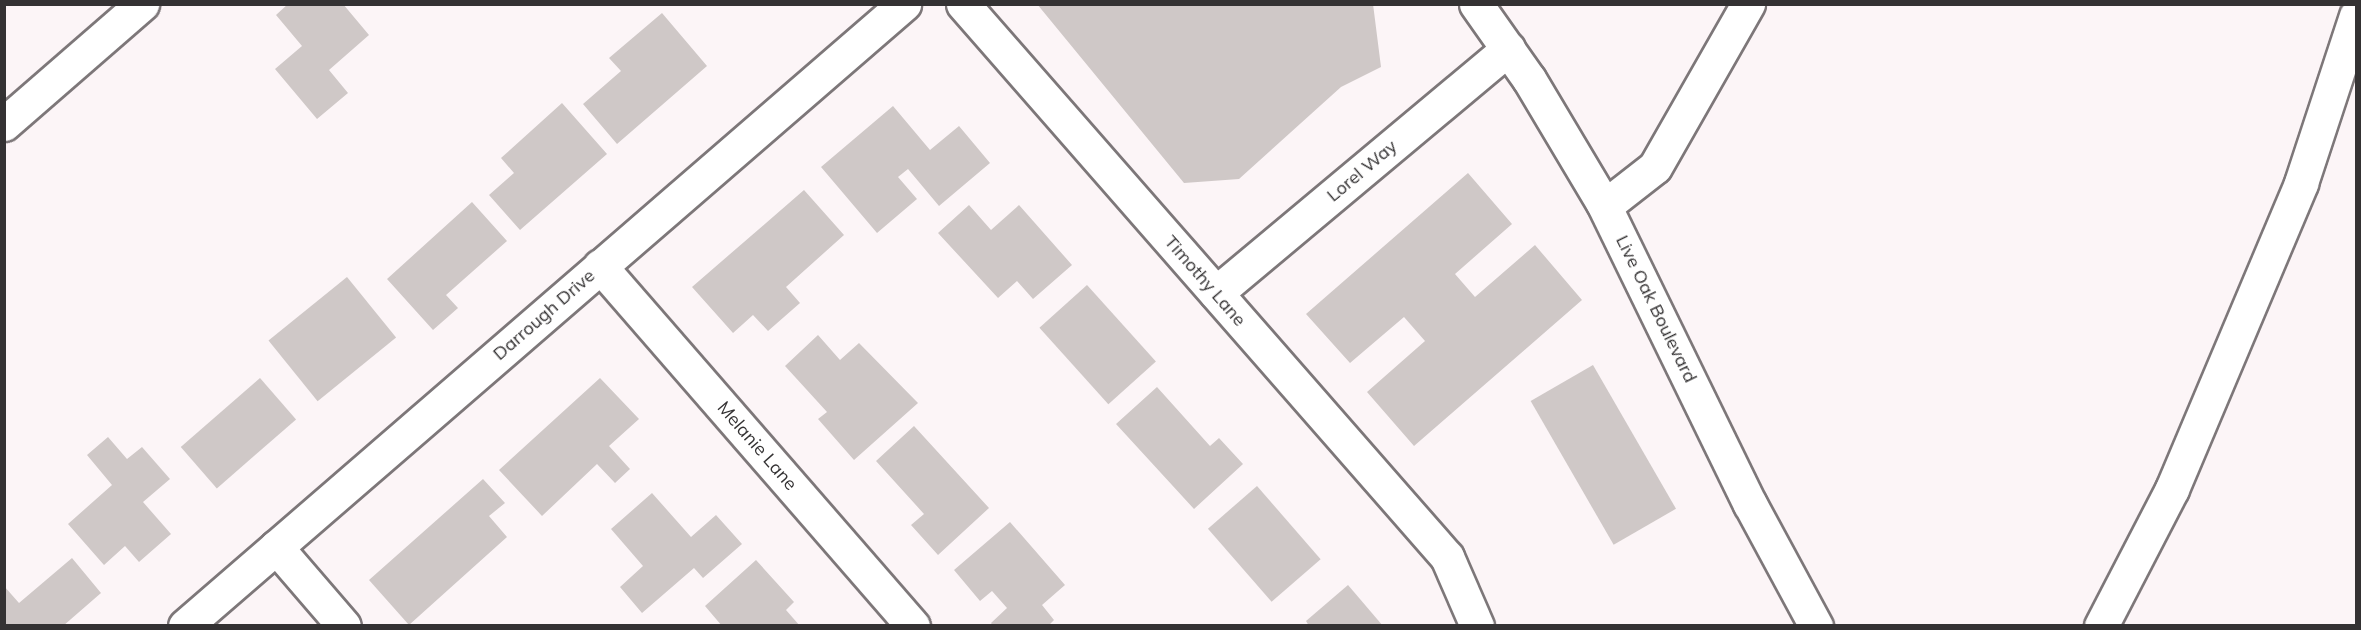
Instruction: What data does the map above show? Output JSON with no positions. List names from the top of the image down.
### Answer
{
  "streets": {
    "street": [
      "Lorel Way",
      "Timothy Lane",
      "Live Oak Boulevard",
      "Darrough Drive",
      "Melanie Lane"
    ]
  },
  "crossings": [
    ["Lorel Way", "Timothy Lane"],
    ["Lorel Way", "Live Oak Boulevard"],
    ["Darrough Drive", "Melanie Lane"]
  ]
}
